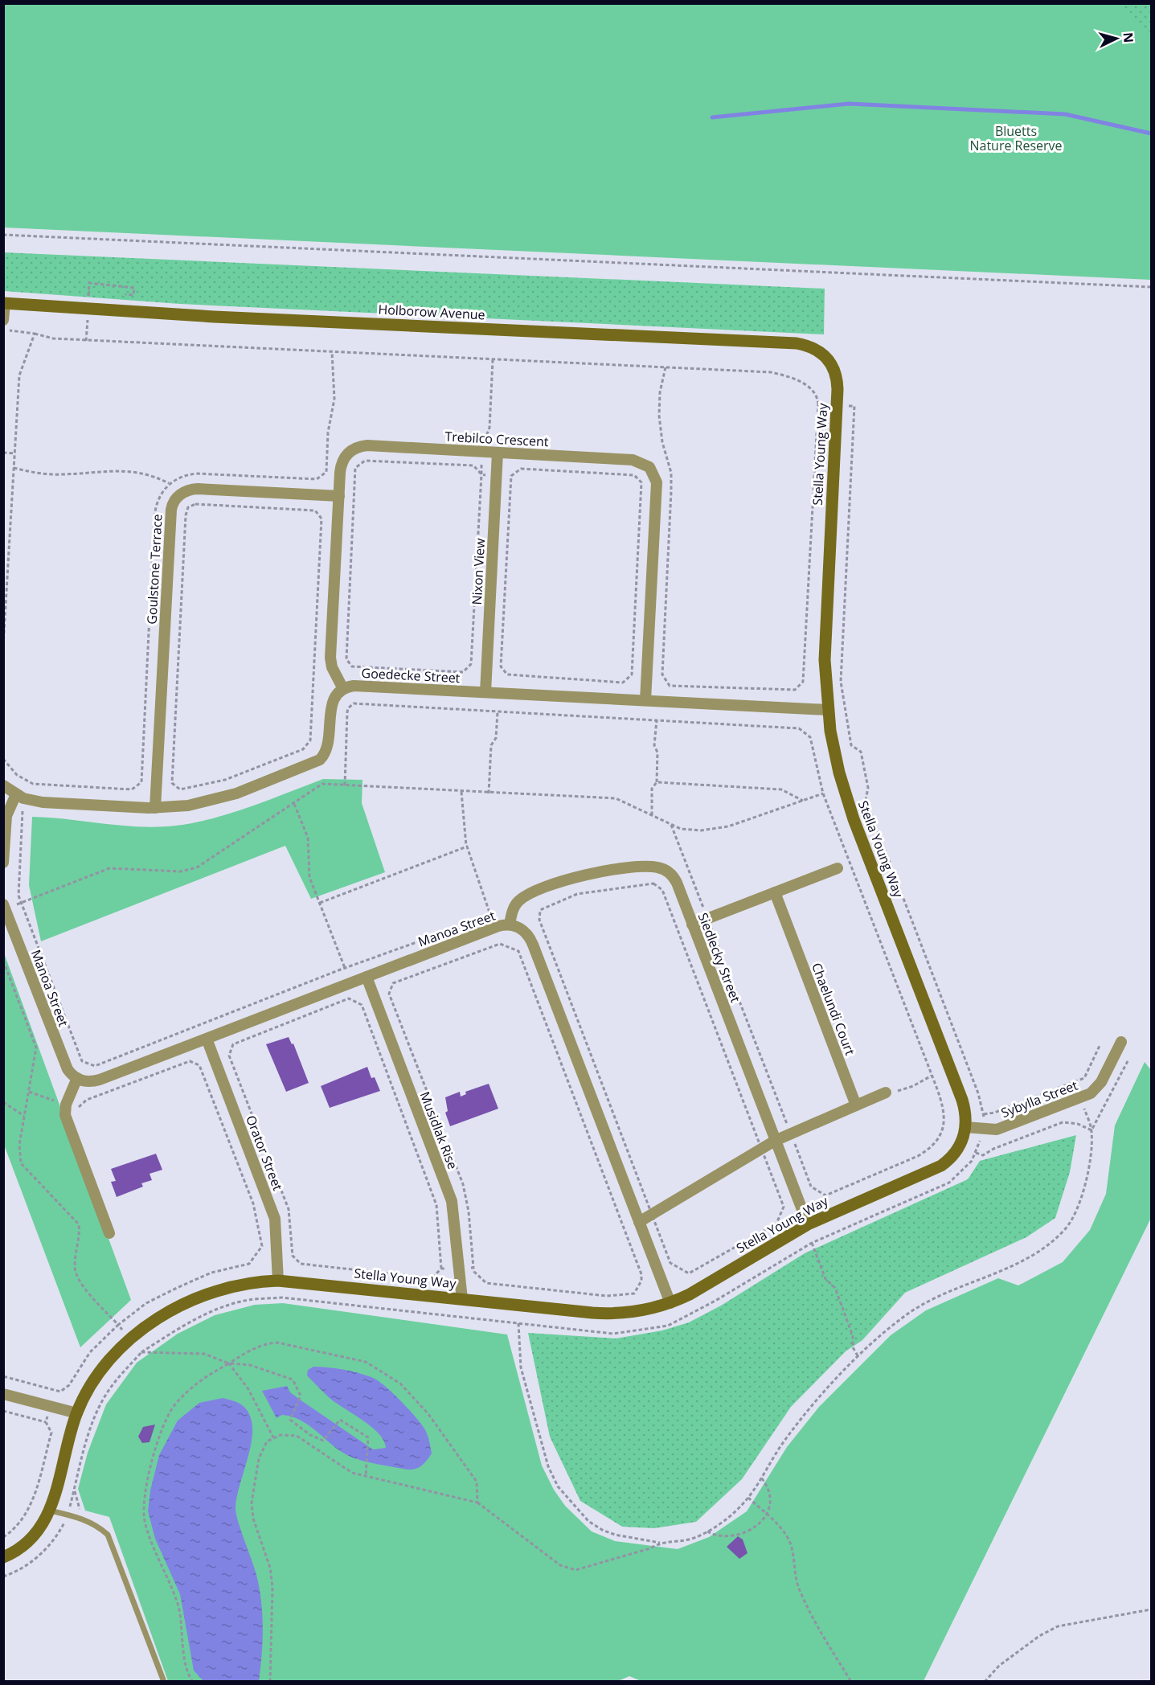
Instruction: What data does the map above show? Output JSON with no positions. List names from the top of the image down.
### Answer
{
  "streets": {
    "street": [
      "Holborow Avenue",
      "Trebilco Crescent",
      "Stella Young Way",
      "Goulstone Terrace",
      "Nixon View",
      "Goedecke Street",
      "Manoa Street",
      "Siedlecky Street",
      "Chaelundi Court",
      "Sybylla Street",
      "Musidlak Rise",
      "Orator Street"
    ]
  },
  "crossings": [
    ["Holborow Avenue", "Stella Young Way"],
    ["Trebilco Crescent", "Goulstone Terrace"],
    ["Trebilco Crescent", "Nixon View"],
    ["Trebilco Crescent", "Goedecke Street"],
    ["Stella Young Way", "Goedecke Street"],
    ["Stella Young Way", "Manoa Street"],
    ["Stella Young Way", "Siedlecky Street"],
    ["Stella Young Way", "Sybylla Street"],
    ["Stella Young Way", "Musidlak Rise"],
    ["Stella Young Way", "Orator Street"],
    ["Goulstone Terrace", "Goedecke Street"],
    ["Nixon View", "Goedecke Street"],
    ["Manoa Street", "Siedlecky Street"],
    ["Manoa Street", "Musidlak Rise"],
    ["Manoa Street", "Orator Street"]
  ],
  "parks": ["Bluetts Nature Reserve"],
  "north": "right"
}
